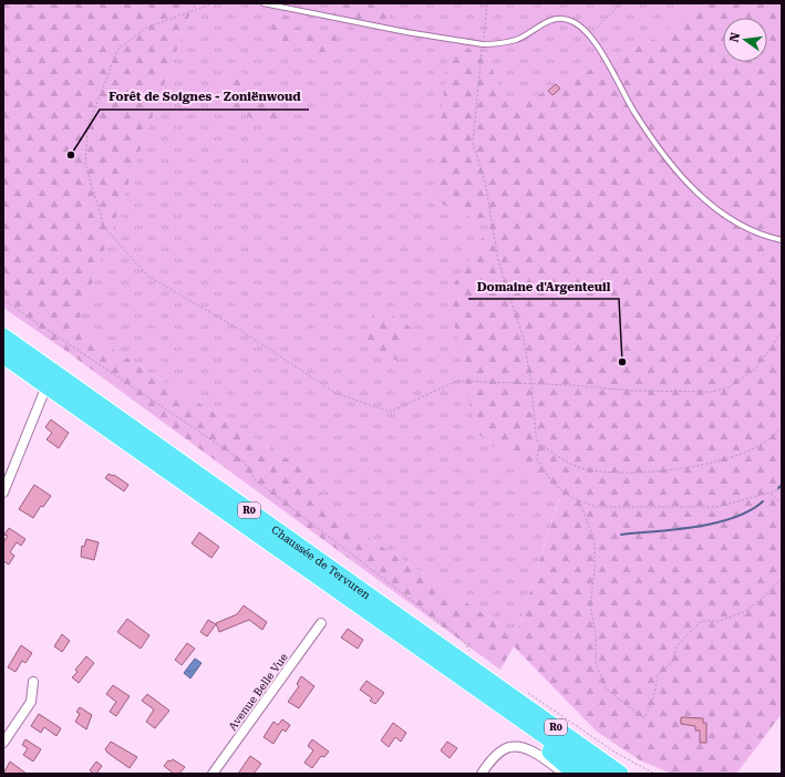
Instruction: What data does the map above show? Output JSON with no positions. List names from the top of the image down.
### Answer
{
  "streets": {
    "highway": ["R0", "Chaussée de Tervuren"],
    "street": ["Avenue Belle Vue"]
  },
  "crossings": [
    ["R0", "Chaussée de Tervuren"]
  ],
  "places": ["Forêt de Soignes - Zoniënwoud", "Domaine d'Argenteuil"],
  "north": "left"
}
